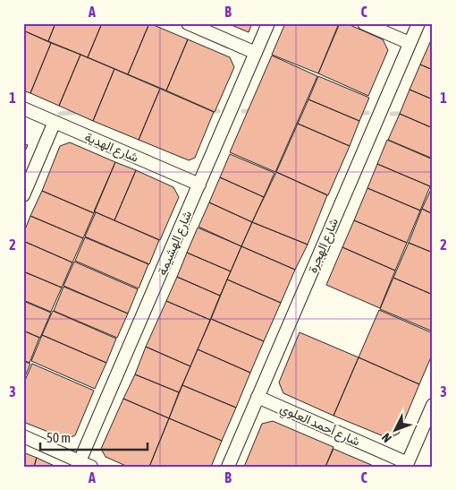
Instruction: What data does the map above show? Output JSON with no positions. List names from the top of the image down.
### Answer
{
  "streets": {
    "street": [
      "شارع الهدية",
      "شارع الهشيمة",
      "شارع الهجرة",
      "شارع أحمد العلوي"
    ]
  },
  "crossings": [
    ["شارع الهدية", "شارع الهشيمة"],
    ["شارع الهجرة", "شارع أحمد العلوي"]
  ],
  "scale_bar": "50 m",
  "north": "bottom left",
  "grid": {
    "columns": ["A", "B", "C"],
    "rows": ["1", "2", "3"]
  }
}
